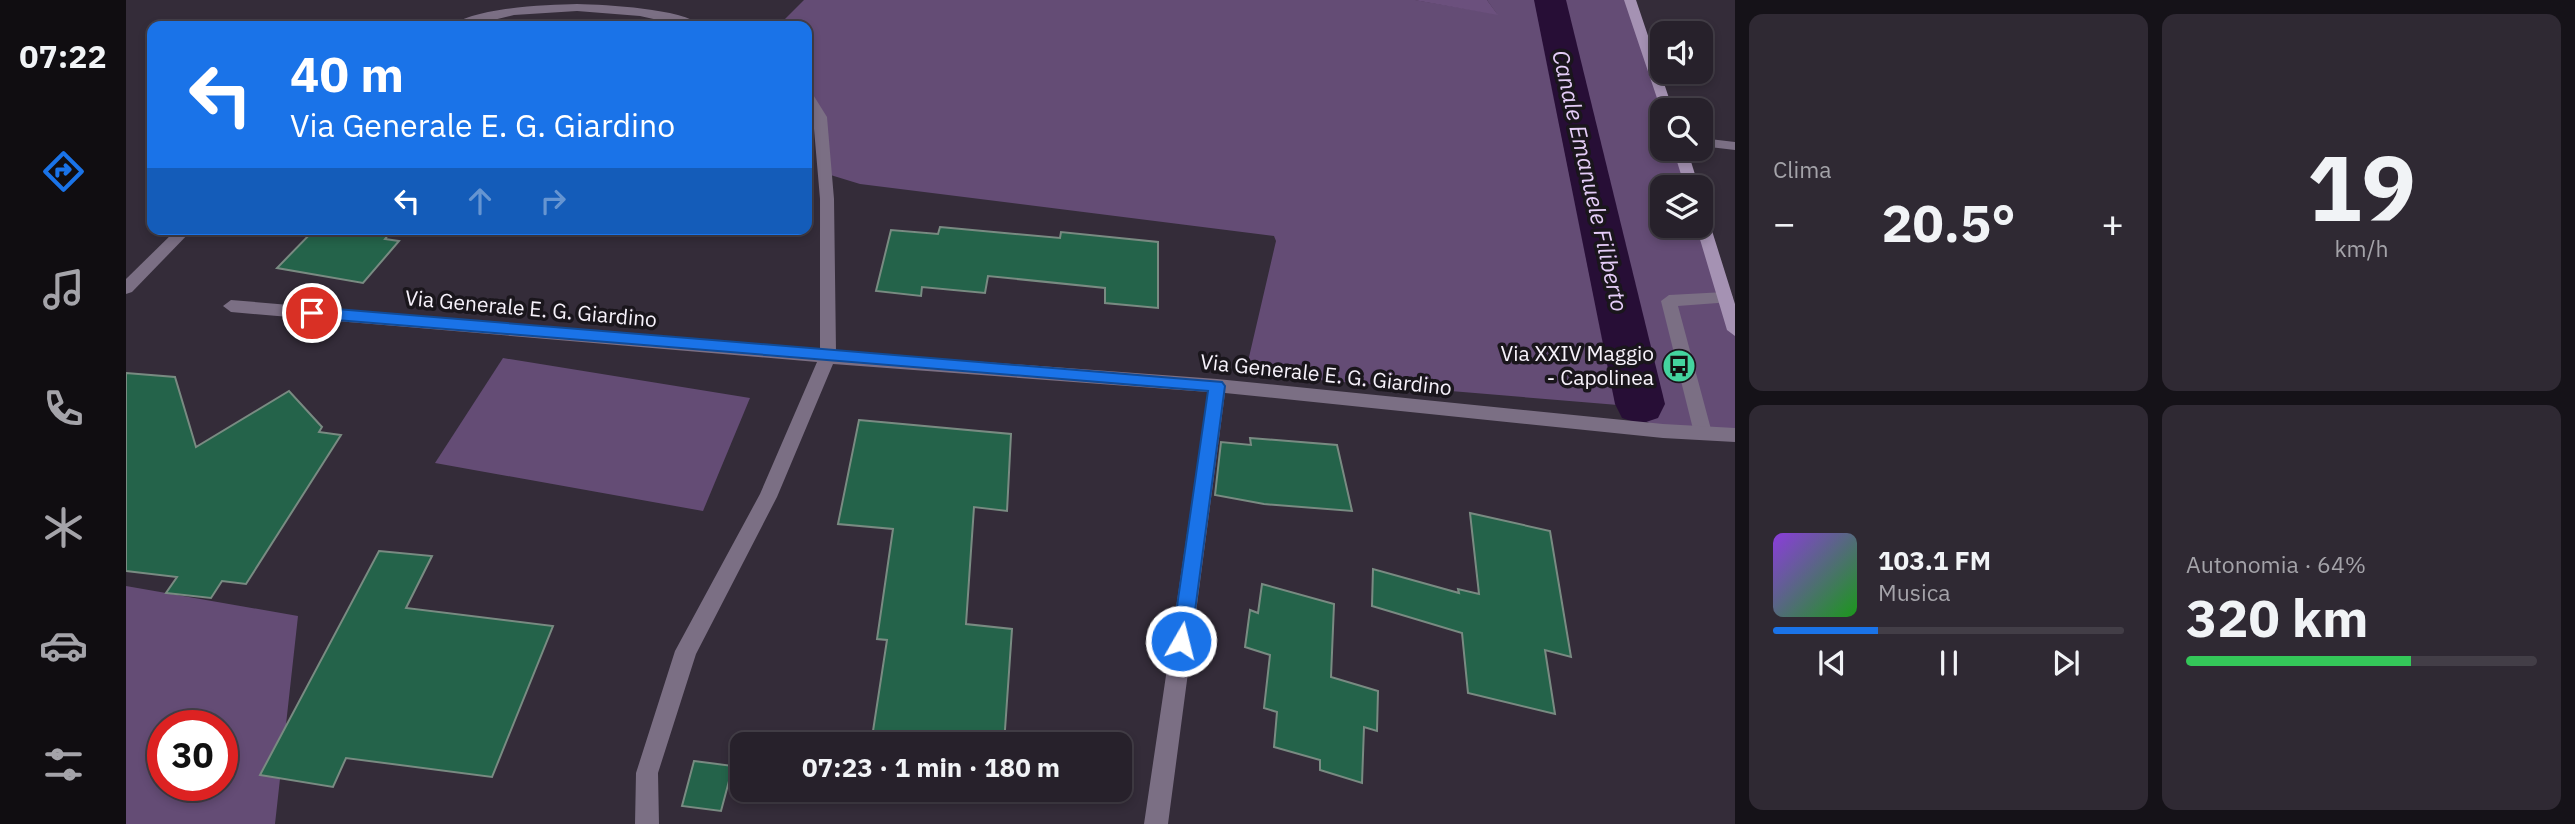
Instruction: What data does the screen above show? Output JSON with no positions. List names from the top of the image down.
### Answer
{
  "streets": {
    "street": ["Via Generale E. G. Giardino"]
  },
  "water": ["Canale Emanuele Filiberto"],
  "places": {
    "bus stop": ["Via XXIV Maggio - Capolinea"]
  },
  "page": {
    "tabs": "07:22",
    "tile": [
      "Clima",
      ["19", "km/h"],
      ["Autonomia · 64%", "320 km"]
    ],
    "turn": ["40 m", "Via Generale E. G. Giardino"],
    "heat": ["−", "20.5°", "+"],
    "song": ["103.1 FM", "Musica"],
    "limit": "30",
    "trip": "07:23 · 1 min · 180 m"
  }
}
